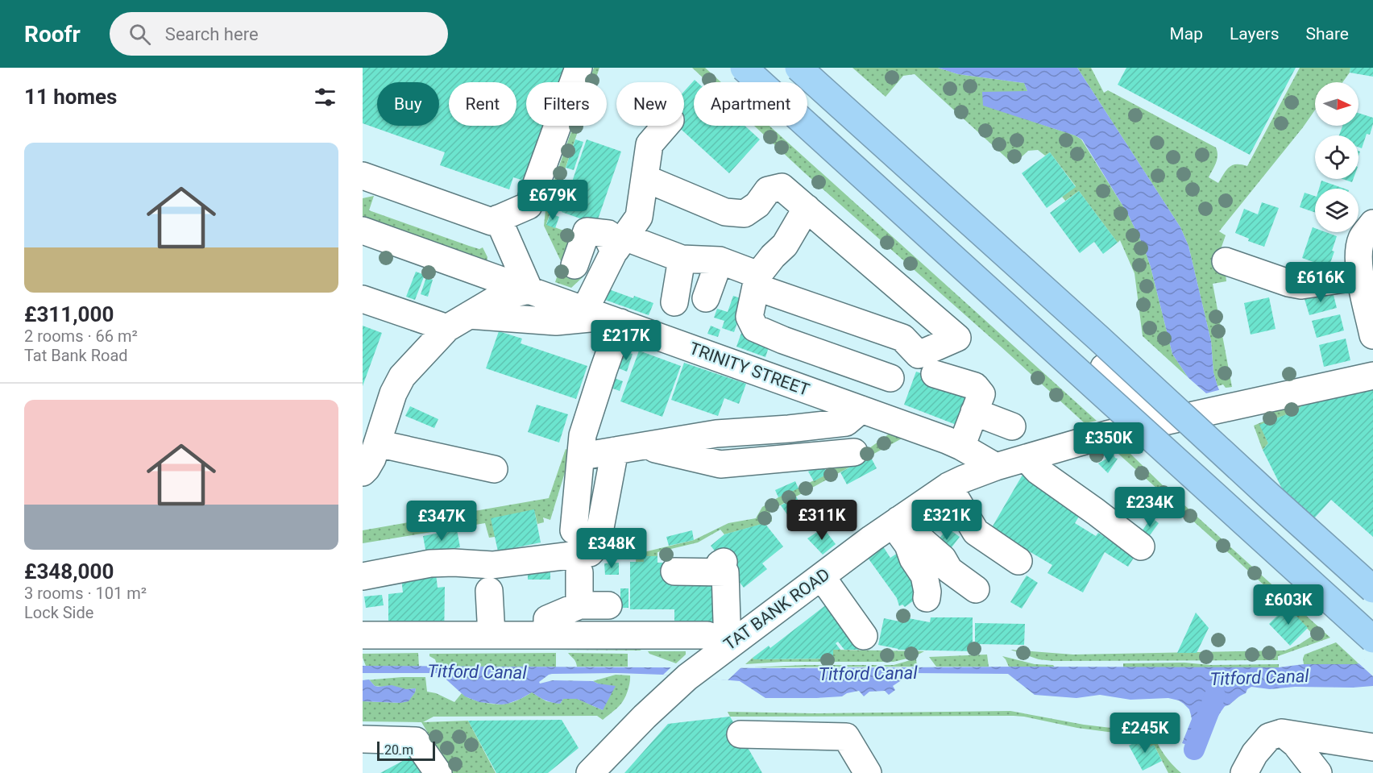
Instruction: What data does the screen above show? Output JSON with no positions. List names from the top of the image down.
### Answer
{
  "streets": {
    "street": ["TRINITY STREET", "TAT BANK ROAD"]
  },
  "crossings": [
    ["TRINITY STREET", "TAT BANK ROAD"]
  ],
  "water": ["Titford Canal"],
  "scale_bar": "20 m",
  "north": "right",
  "page": {
    "header": "Roofr",
    "search": "Search here",
    "nav": ["Map", "Layers", "Share"],
    "heading": "11 homes",
    "chip": [
      "Buy",
      "Rent",
      "Filters",
      "New",
      "Apartment"
    ],
    "list": [
      {
        "name": "£311,000",
        "note": "2 rooms · 66 m² · Tat Bank Road"
      },
      {
        "name": "£348,000",
        "note": "3 rooms · 101 m² · Lock Side"
      }
    ],
    "price": [
      "£679K",
      "£616K",
      "£217K",
      "£350K",
      "£234K",
      "£311K",
      "£321K",
      "£347K",
      "£348K",
      "£603K",
      "£245K"
    ],
    "scale": "20 m"
  }
}
